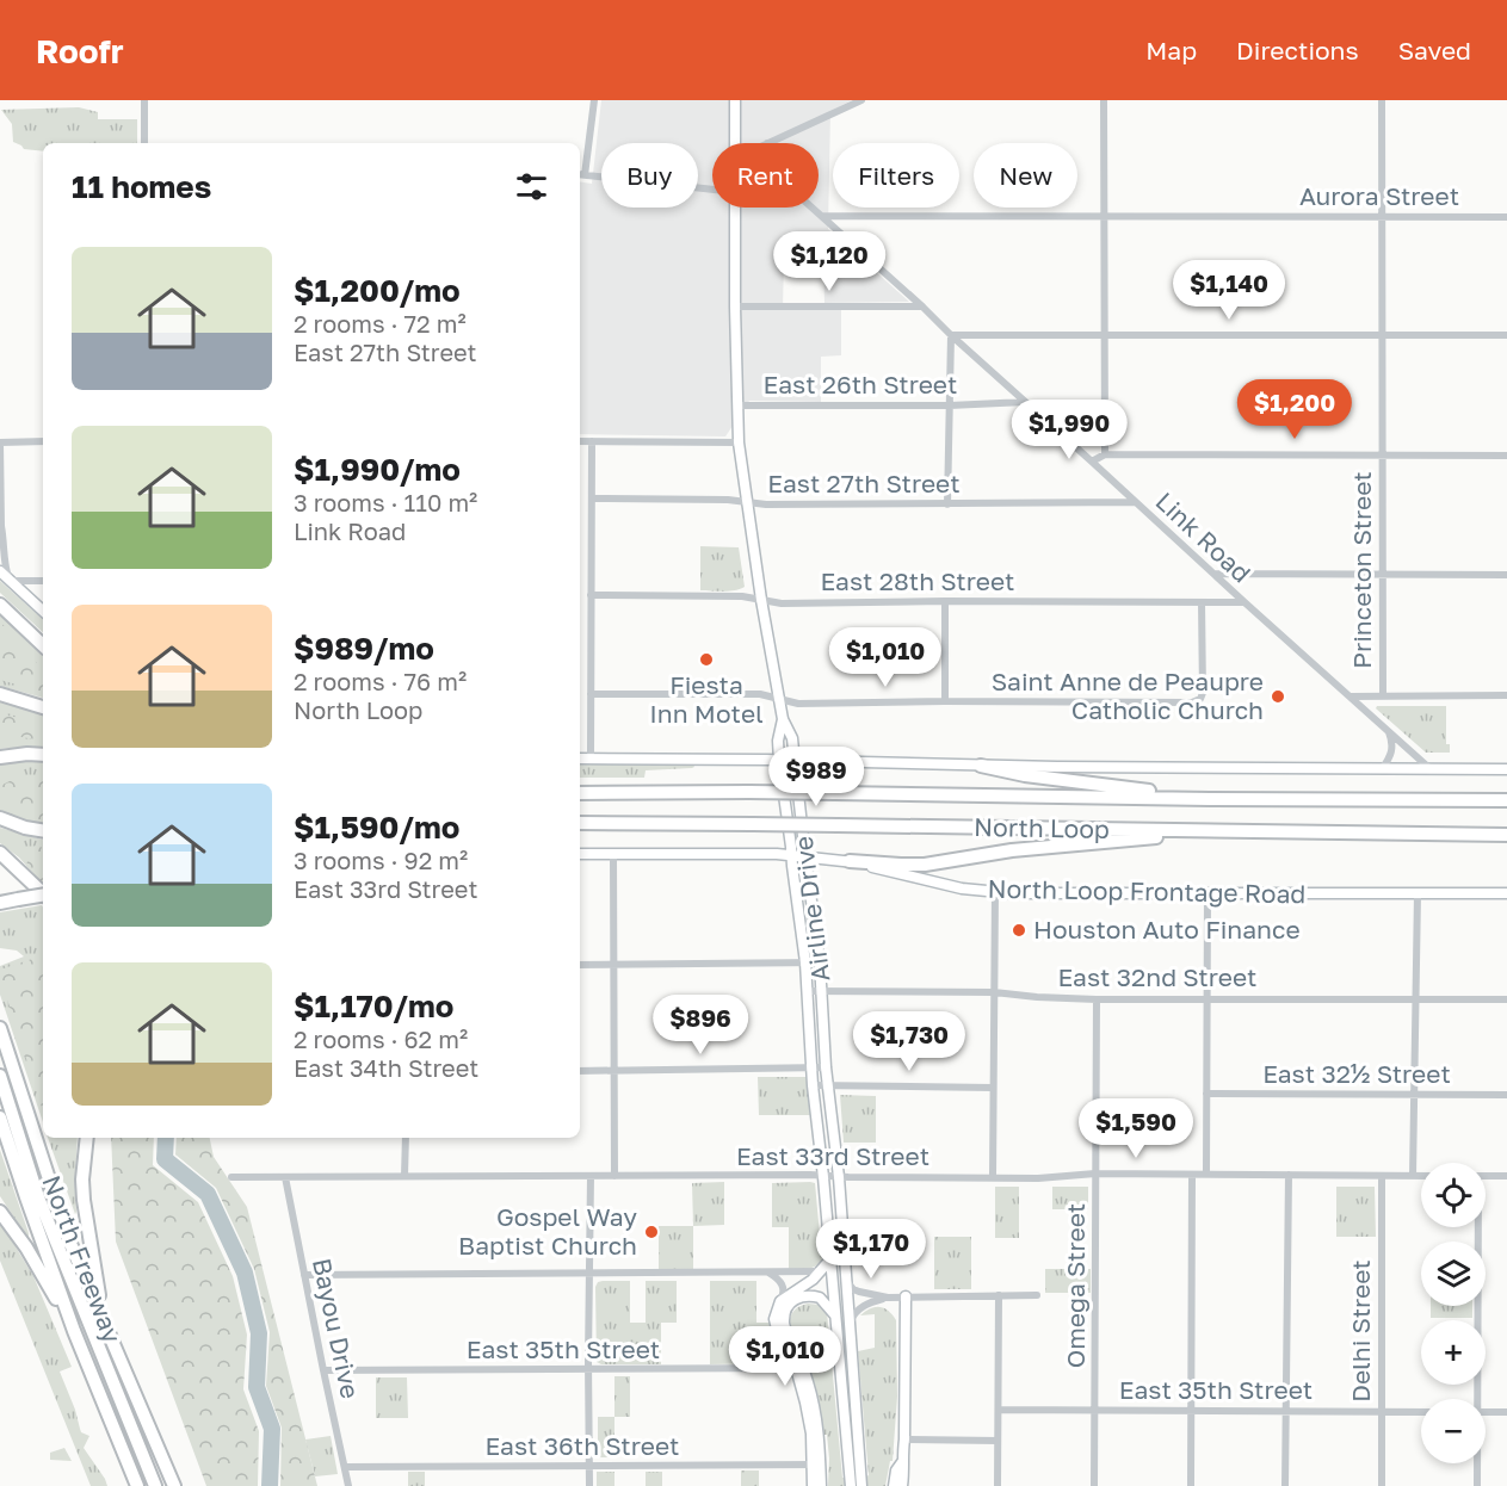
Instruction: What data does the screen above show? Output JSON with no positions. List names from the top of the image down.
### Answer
{
  "streets": {
    "highway": ["North Loop", "North Freeway"],
    "main road": ["North Loop Frontage Road", "Airline Drive"],
    "street": [
      "Aurora Street",
      "East 26th Street",
      "East 27th Street",
      "Link Road",
      "Princeton Street",
      "East 28th Street",
      "East 32nd Street",
      "East 32½ Street",
      "East 33rd Street",
      "Omega Street",
      "Bayou Drive",
      "Delhi Street",
      "East 35th Street",
      "East 36th Street"
    ]
  },
  "crossings": [
    ["Aurora Street", "Link Road"],
    ["Aurora Street", "Princeton Street"],
    ["East 26th Street", "Link Road"],
    ["East 26th Street", "Princeton Street"],
    ["East 26th Street", "Airline Drive"],
    ["East 27th Street", "Link Road"],
    ["East 27th Street", "Airline Drive"],
    ["Link Road", "East 28th Street"],
    ["East 28th Street", "Airline Drive"],
    ["North Loop Frontage Road", "Airline Drive"],
    ["Airline Drive", "East 32nd Street"],
    ["Airline Drive", "East 33rd Street"],
    ["East 32nd Street", "Omega Street"],
    ["East 33rd Street", "Omega Street"],
    ["East 33rd Street", "Bayou Drive"],
    ["East 33rd Street", "Delhi Street"],
    ["Omega Street", "East 35th Street"],
    ["Bayou Drive", "East 35th Street"],
    ["Bayou Drive", "East 36th Street"],
    ["Delhi Street", "East 35th Street"]
  ],
  "places": [
    "Fiesta Inn Motel",
    "Saint Anne de Peaupre Catholic Church",
    "Houston Auto Finance",
    "Gospel Way Baptist Church"
  ],
  "page": {
    "header": "Roofr",
    "nav": ["Map", "Directions", "Saved"],
    "chip": [
      "Buy",
      "Rent",
      "Filters",
      "New"
    ],
    "heading": "11 homes",
    "list": [
      {
        "name": "$1,200/mo",
        "note": "2 rooms · 72 m² · East 27th Street"
      },
      {
        "name": "$1,990/mo",
        "note": "3 rooms · 110 m² · Link Road"
      },
      {
        "name": "$989/mo",
        "note": "2 rooms · 76 m² · North Loop"
      },
      {
        "name": "$1,590/mo",
        "note": "3 rooms · 92 m² · East 33rd Street"
      },
      {
        "name": "$1,170/mo",
        "note": "2 rooms · 62 m² · East 34th Street"
      }
    ],
    "price": [
      "$1,120",
      "$1,140",
      "$1,200",
      "$1,990",
      "$1,010",
      "$989",
      "$896",
      "$1,730",
      "$1,590",
      "$1,170",
      "$1,010"
    ],
    "map_buttons": ["+", "−"]
  }
}
